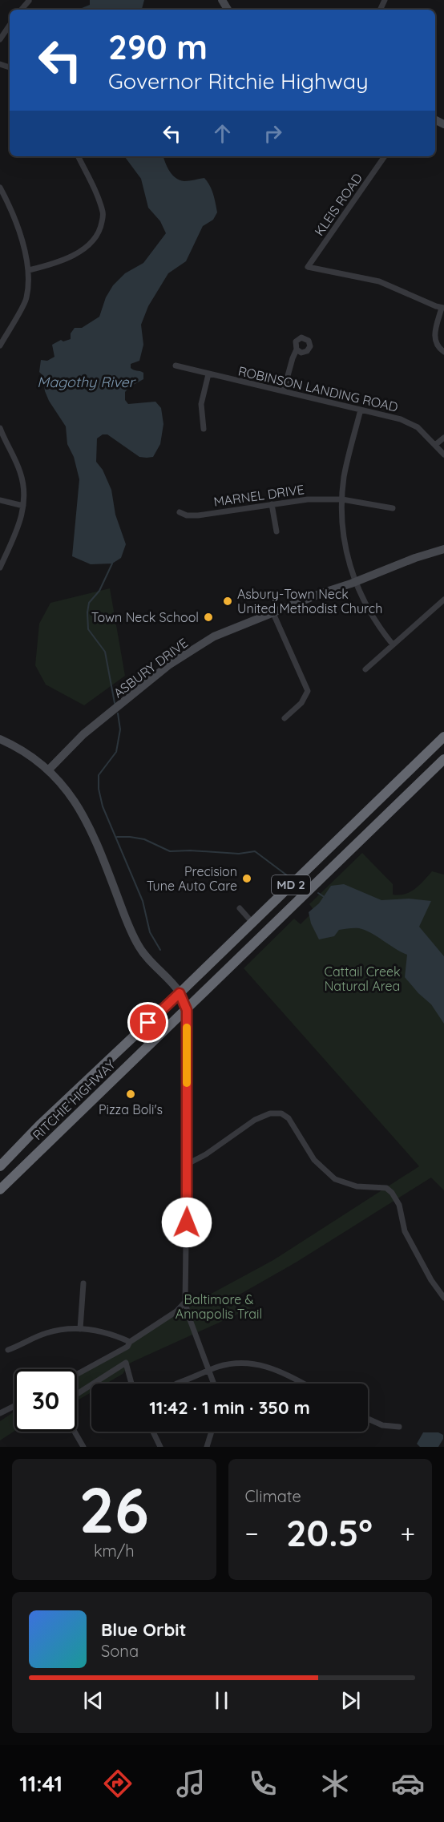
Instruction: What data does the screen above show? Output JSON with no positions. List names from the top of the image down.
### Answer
{
  "streets": {
    "highway": ["MD 2", "RITCHIE HIGHWAY"],
    "street": [
      "KLEIS ROAD",
      "ROBINSON LANDING ROAD",
      "MARNEL DRIVE",
      "ASBURY DRIVE"
    ]
  },
  "crossings": [
    ["MD 2", "RITCHIE HIGHWAY"]
  ],
  "water": ["Magothy River"],
  "parks": ["Cattail Creek Natural Area", "Baltimore & Annapolis Trail"],
  "places": [
    "Asbury-Town Neck United Methodist Church",
    "Town Neck School",
    "Precision Tune Auto Care",
    "Pizza Boli's"
  ],
  "page": {
    "turn": ["290 m", "Governor Ritchie Highway"],
    "limit": "30",
    "trip": "11:42 · 1 min · 350 m",
    "tile": [
      ["26", "km/h"],
      "Climate"
    ],
    "heat": ["−", "20.5°", "+"],
    "song": ["Blue Orbit", "Sona"],
    "tabs": "11:41"
  }
}
